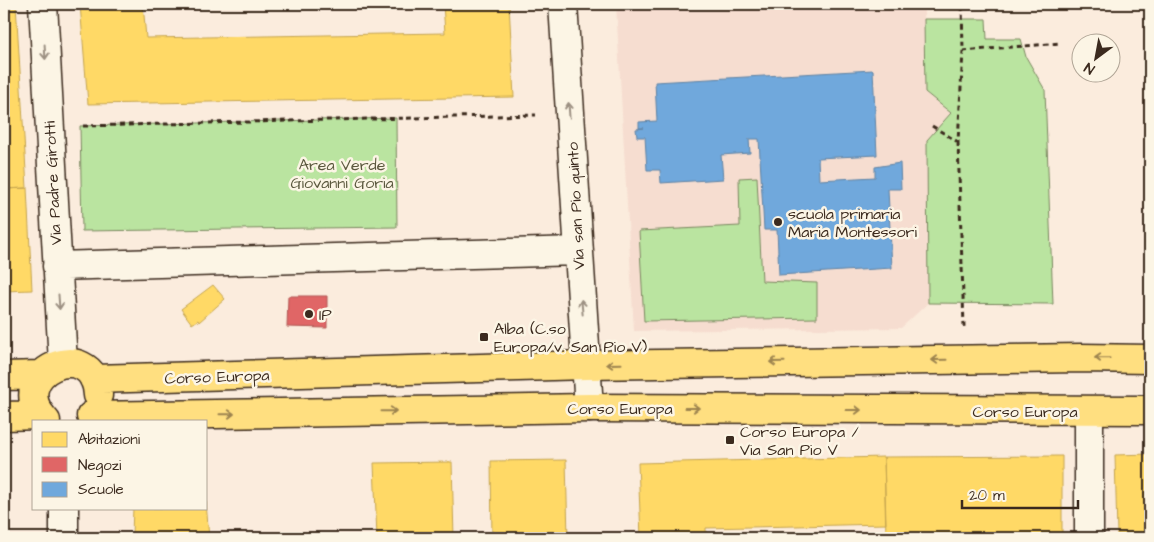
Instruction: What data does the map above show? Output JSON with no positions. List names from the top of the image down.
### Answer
{
  "streets": {
    "main road": ["Corso Europa"],
    "street": ["Via Padre Girotti", "Via san Pio quinto"]
  },
  "crossings": [
    ["Via san Pio quinto", "Corso Europa"]
  ],
  "one_way": ["Via Padre Girotti", "Via san Pio quinto"],
  "parks": ["Area Verde Giovanni Goria"],
  "places": {
    "other": ["scuola primaria Maria Montessori", "IP"],
    "transit": ["Alba (C.so Europa/v. San Pio V)", "Corso Europa / Via San Pio V"]
  },
  "legend": ["Abitazioni", "Negozi", "Scuole"],
  "scale_bar": "20 m",
  "north": "bottom left"
}
